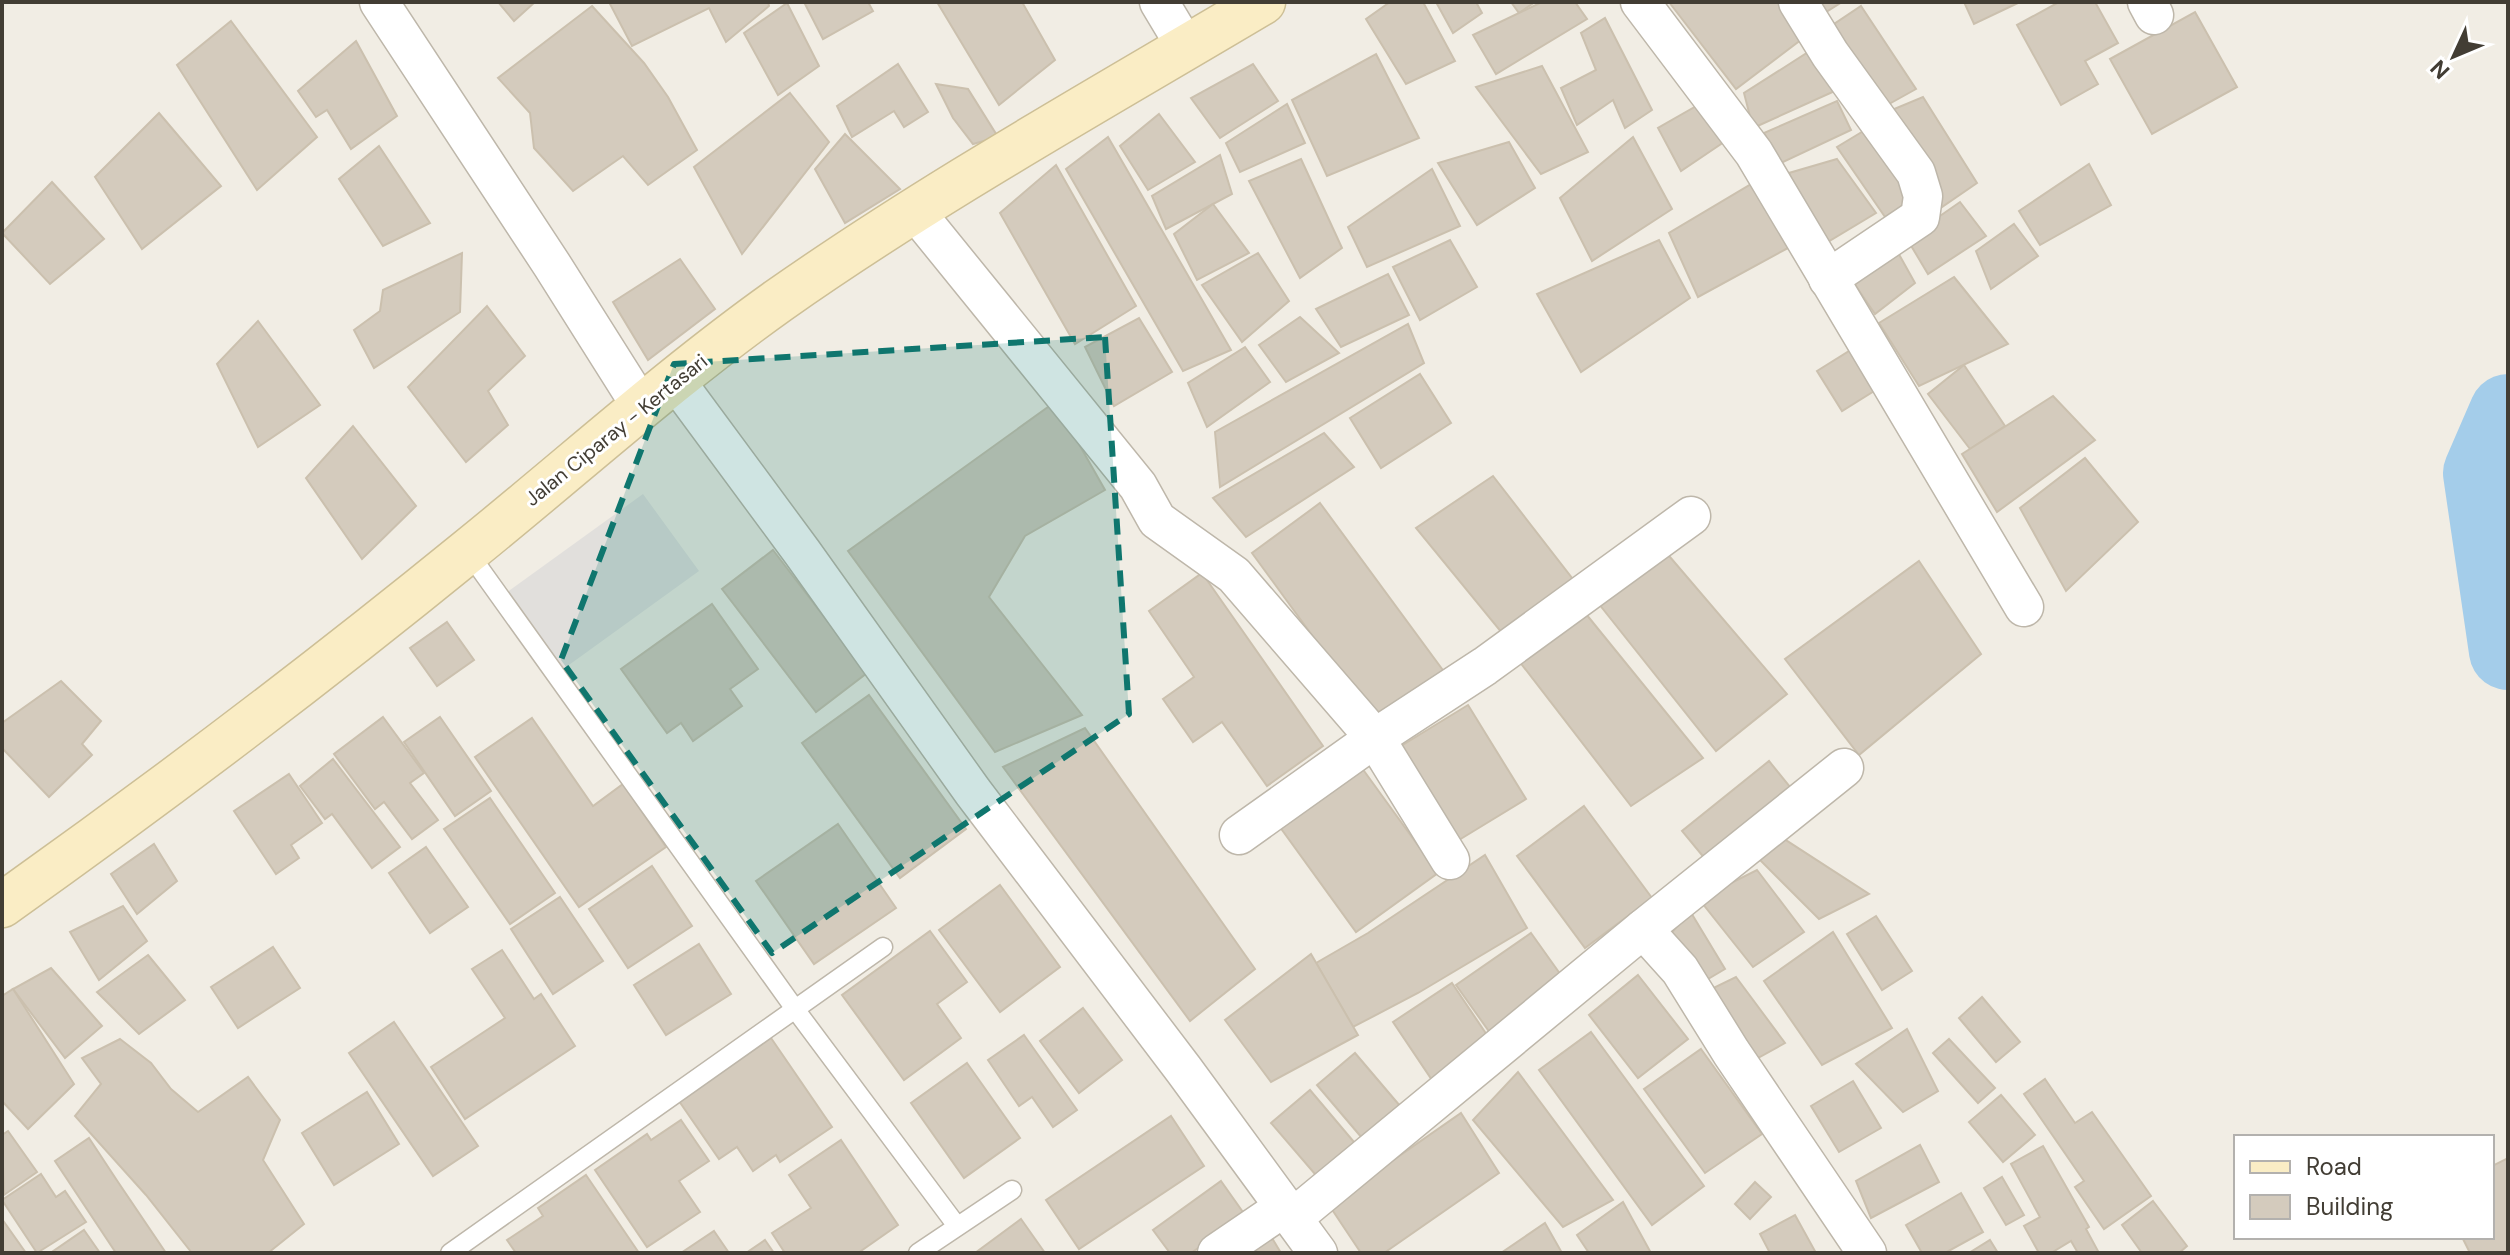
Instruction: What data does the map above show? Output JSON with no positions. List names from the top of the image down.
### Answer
{
  "streets": {
    "main road": ["Jalan Ciparay - Kertasari"]
  },
  "legend": ["Road", "Building"],
  "north": "bottom left"
}
